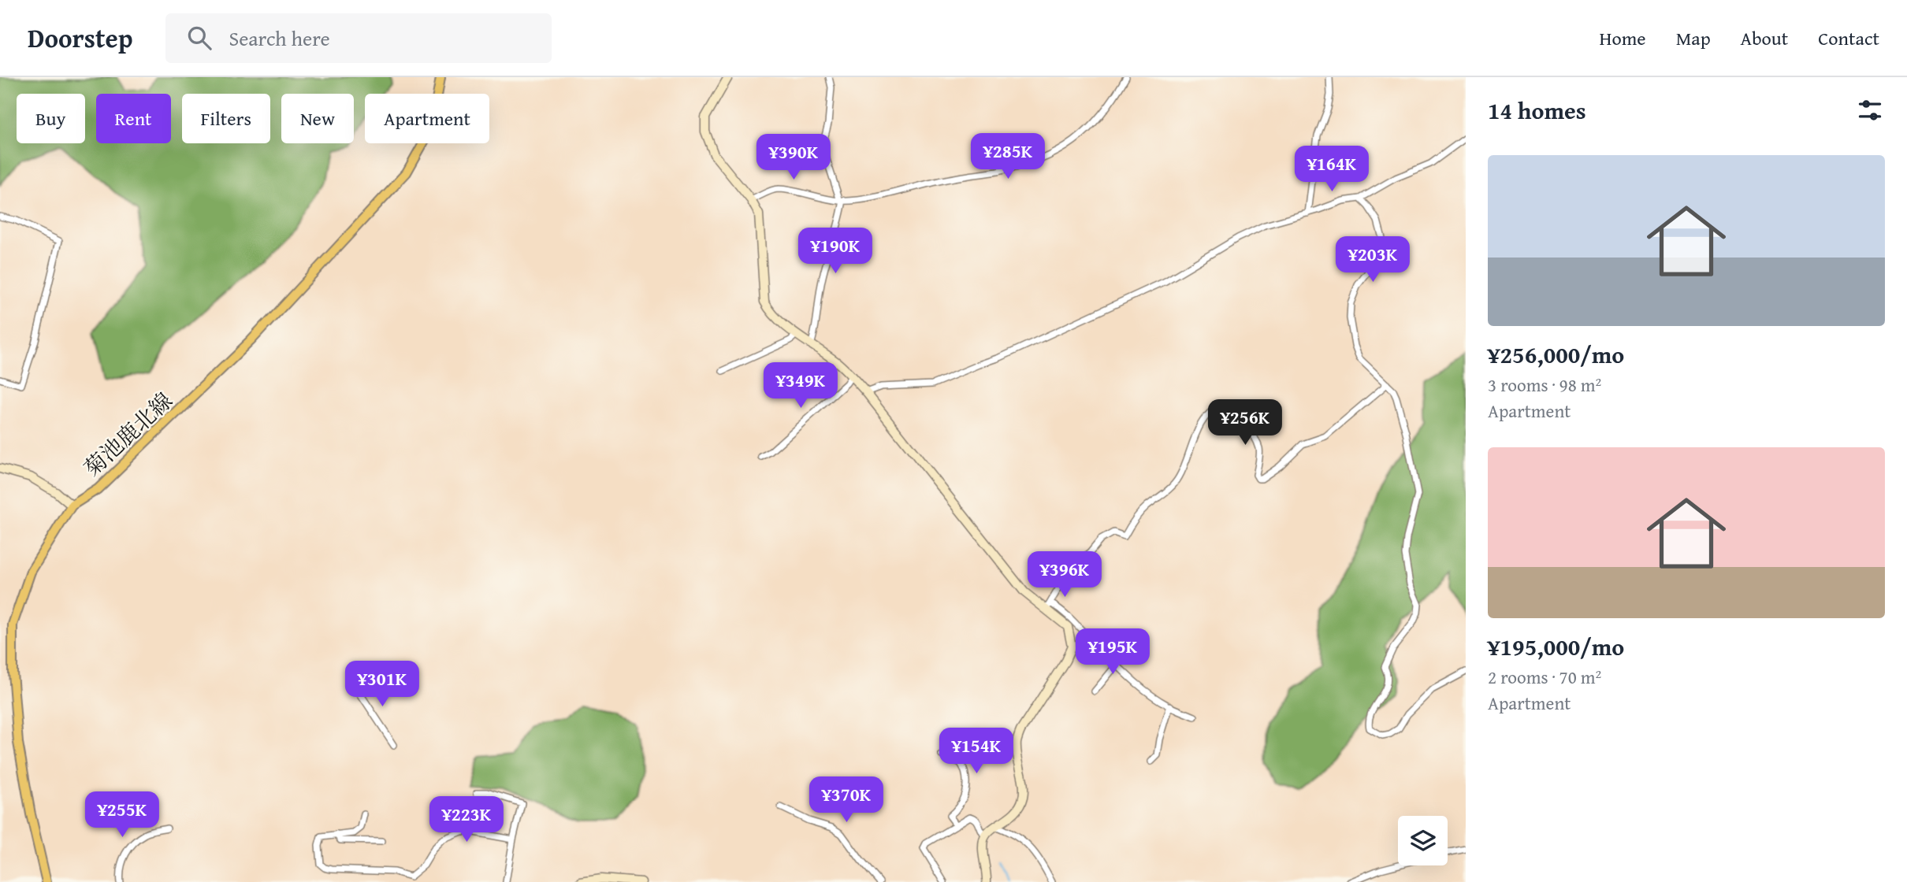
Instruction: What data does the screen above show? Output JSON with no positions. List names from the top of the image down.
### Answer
{
  "streets": {
    "main road": ["菊池鹿北線"]
  },
  "page": {
    "header": "Doorstep",
    "search": "Search here",
    "nav": [
      "Home",
      "Map",
      "About",
      "Contact"
    ],
    "heading": "14 homes",
    "chip": [
      "Buy",
      "Rent",
      "Filters",
      "New",
      "Apartment"
    ],
    "price": [
      "¥285K",
      "¥390K",
      "¥164K",
      "¥190K",
      "¥203K",
      "¥349K",
      "¥256K",
      "¥396K",
      "¥195K",
      "¥301K",
      "¥154K",
      "¥370K",
      "¥255K",
      "¥223K"
    ],
    "list": [
      {
        "name": "¥256,000/mo",
        "note": "3 rooms · 98 m² · Apartment"
      },
      {
        "name": "¥195,000/mo",
        "note": "2 rooms · 70 m² · Apartment"
      }
    ]
  }
}
